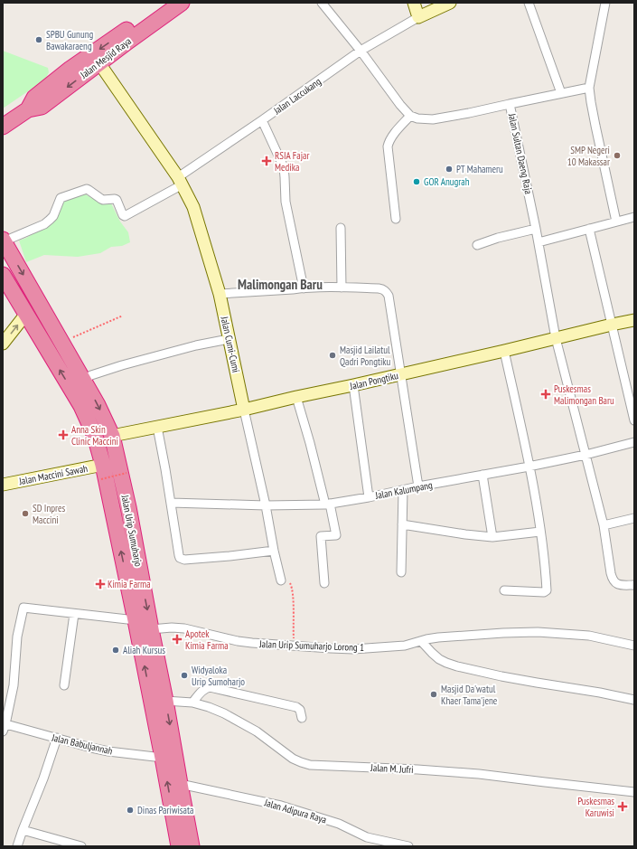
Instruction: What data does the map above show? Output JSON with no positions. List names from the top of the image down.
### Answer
{
  "streets": {
    "highway": ["Jalan Mesjid Raya", "Jalan Urip Sumuharjo"],
    "street": [
      "Jalan Laccukang",
      "Jalan Sultan Daeng Raja",
      "Jalan Cumi-Cumi",
      "Jalan Pongtiku",
      "Jalan Maccini Sawah",
      "Jalan Kalumpang",
      "Jalan Urip Sumuharjo Lorong 1",
      "Jalan Babuljannah",
      "Jalan M. Jufri",
      "Jalan Adipura Raya"
    ]
  },
  "crossings": [
    ["Jalan Mesjid Raya", "Jalan Cumi-Cumi"],
    ["Jalan Laccukang", "Jalan Cumi-Cumi"],
    ["Jalan Laccukang", "Jalan Urip Sumuharjo"],
    ["Jalan Sultan Daeng Raja", "Jalan Pongtiku"],
    ["Jalan Sultan Daeng Raja", "Jalan Kalumpang"],
    ["Jalan Cumi-Cumi", "Jalan Pongtiku"],
    ["Jalan Cumi-Cumi", "Jalan Kalumpang"],
    ["Jalan Pongtiku", "Jalan Urip Sumuharjo"],
    ["Jalan Maccini Sawah", "Jalan Urip Sumuharjo"],
    ["Jalan Urip Sumuharjo", "Jalan Urip Sumuharjo Lorong 1"],
    ["Jalan Urip Sumuharjo", "Jalan Babuljannah"],
    ["Jalan Urip Sumuharjo", "Jalan M. Jufri"],
    ["Jalan Urip Sumuharjo", "Jalan Adipura Raya"]
  ],
  "one_way": ["Jalan Mesjid Raya"],
  "districts": ["Malimongan Baru"],
  "places": {
    "other": [
      "SPBU Gunung Bawakaraeng",
      "SMP Negeri 10 Makassar",
      "PT Mahameru",
      "GOR Anugrah",
      "Masjid Lailatul Qadri Pongtiku",
      "SD Inpres Maccini",
      "Aliah Kursus",
      "Widyaloka Urip Sumoharjo",
      "Masjid Da'watul Khaer Tama'jene",
      "Dinas Pariwisata"
    ],
    "health": [
      "RSIA Fajar Medika",
      "Puskesmas Malimongan Baru",
      "Anna Skin Clinic Maccini",
      "Kimia Farma",
      "Apotek Kimia Farma",
      "Puskesmas Karuwisi"
    ]
  }
}
